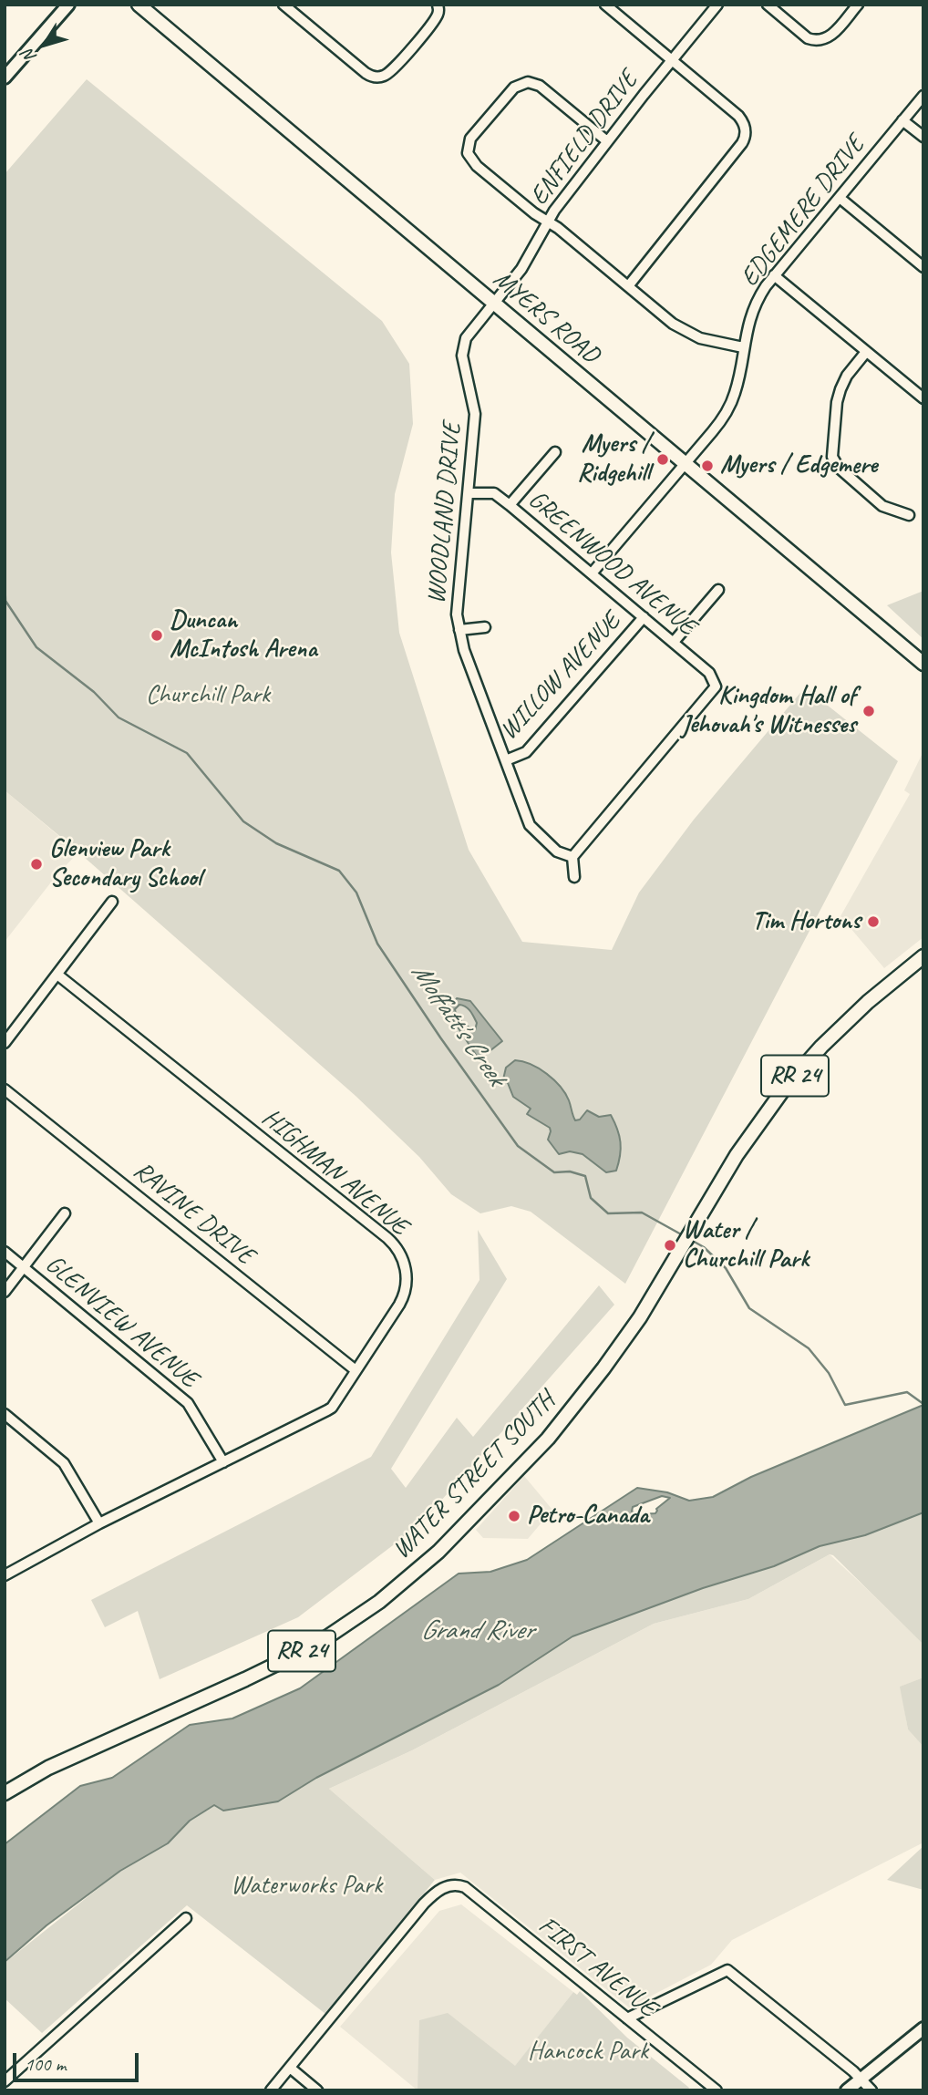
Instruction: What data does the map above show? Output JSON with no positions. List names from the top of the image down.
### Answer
{
  "streets": {
    "main road": ["MYERS ROAD", "RR 24", "WATER STREET SOUTH"],
    "street": [
      "ENFIELD DRIVE",
      "EDGEMERE DRIVE",
      "WOODLAND DRIVE",
      "GREENWOOD AVENUE",
      "WILLOW AVENUE",
      "HIGHMAN AVENUE",
      "RAVINE DRIVE",
      "GLENVIEW AVENUE",
      "FIRST AVENUE"
    ]
  },
  "crossings": [
    ["ENFIELD DRIVE", "MYERS ROAD"],
    ["ENFIELD DRIVE", "WOODLAND DRIVE"],
    ["EDGEMERE DRIVE", "MYERS ROAD"],
    ["EDGEMERE DRIVE", "GREENWOOD AVENUE"],
    ["MYERS ROAD", "WOODLAND DRIVE"],
    ["WOODLAND DRIVE", "GREENWOOD AVENUE"],
    ["WOODLAND DRIVE", "WILLOW AVENUE"],
    ["GREENWOOD AVENUE", "WILLOW AVENUE"],
    ["HIGHMAN AVENUE", "RAVINE DRIVE"],
    ["HIGHMAN AVENUE", "GLENVIEW AVENUE"]
  ],
  "water": ["Moffatt's Creek", "Grand River"],
  "parks": ["Churchill Park", "Waterworks Park", "Hancock Park"],
  "places": [
    "Myers / Ridgehill",
    "Myers / Edgemere",
    "Duncan McIntosh Arena",
    "Kingdom Hall of Jehovah's Witnesses",
    "Glenview Park Secondary School",
    "Tim Hortons",
    "Water / Churchill Park",
    "Petro-Canada"
  ],
  "scale_bar": "100 m",
  "north": "bottom left"
}
